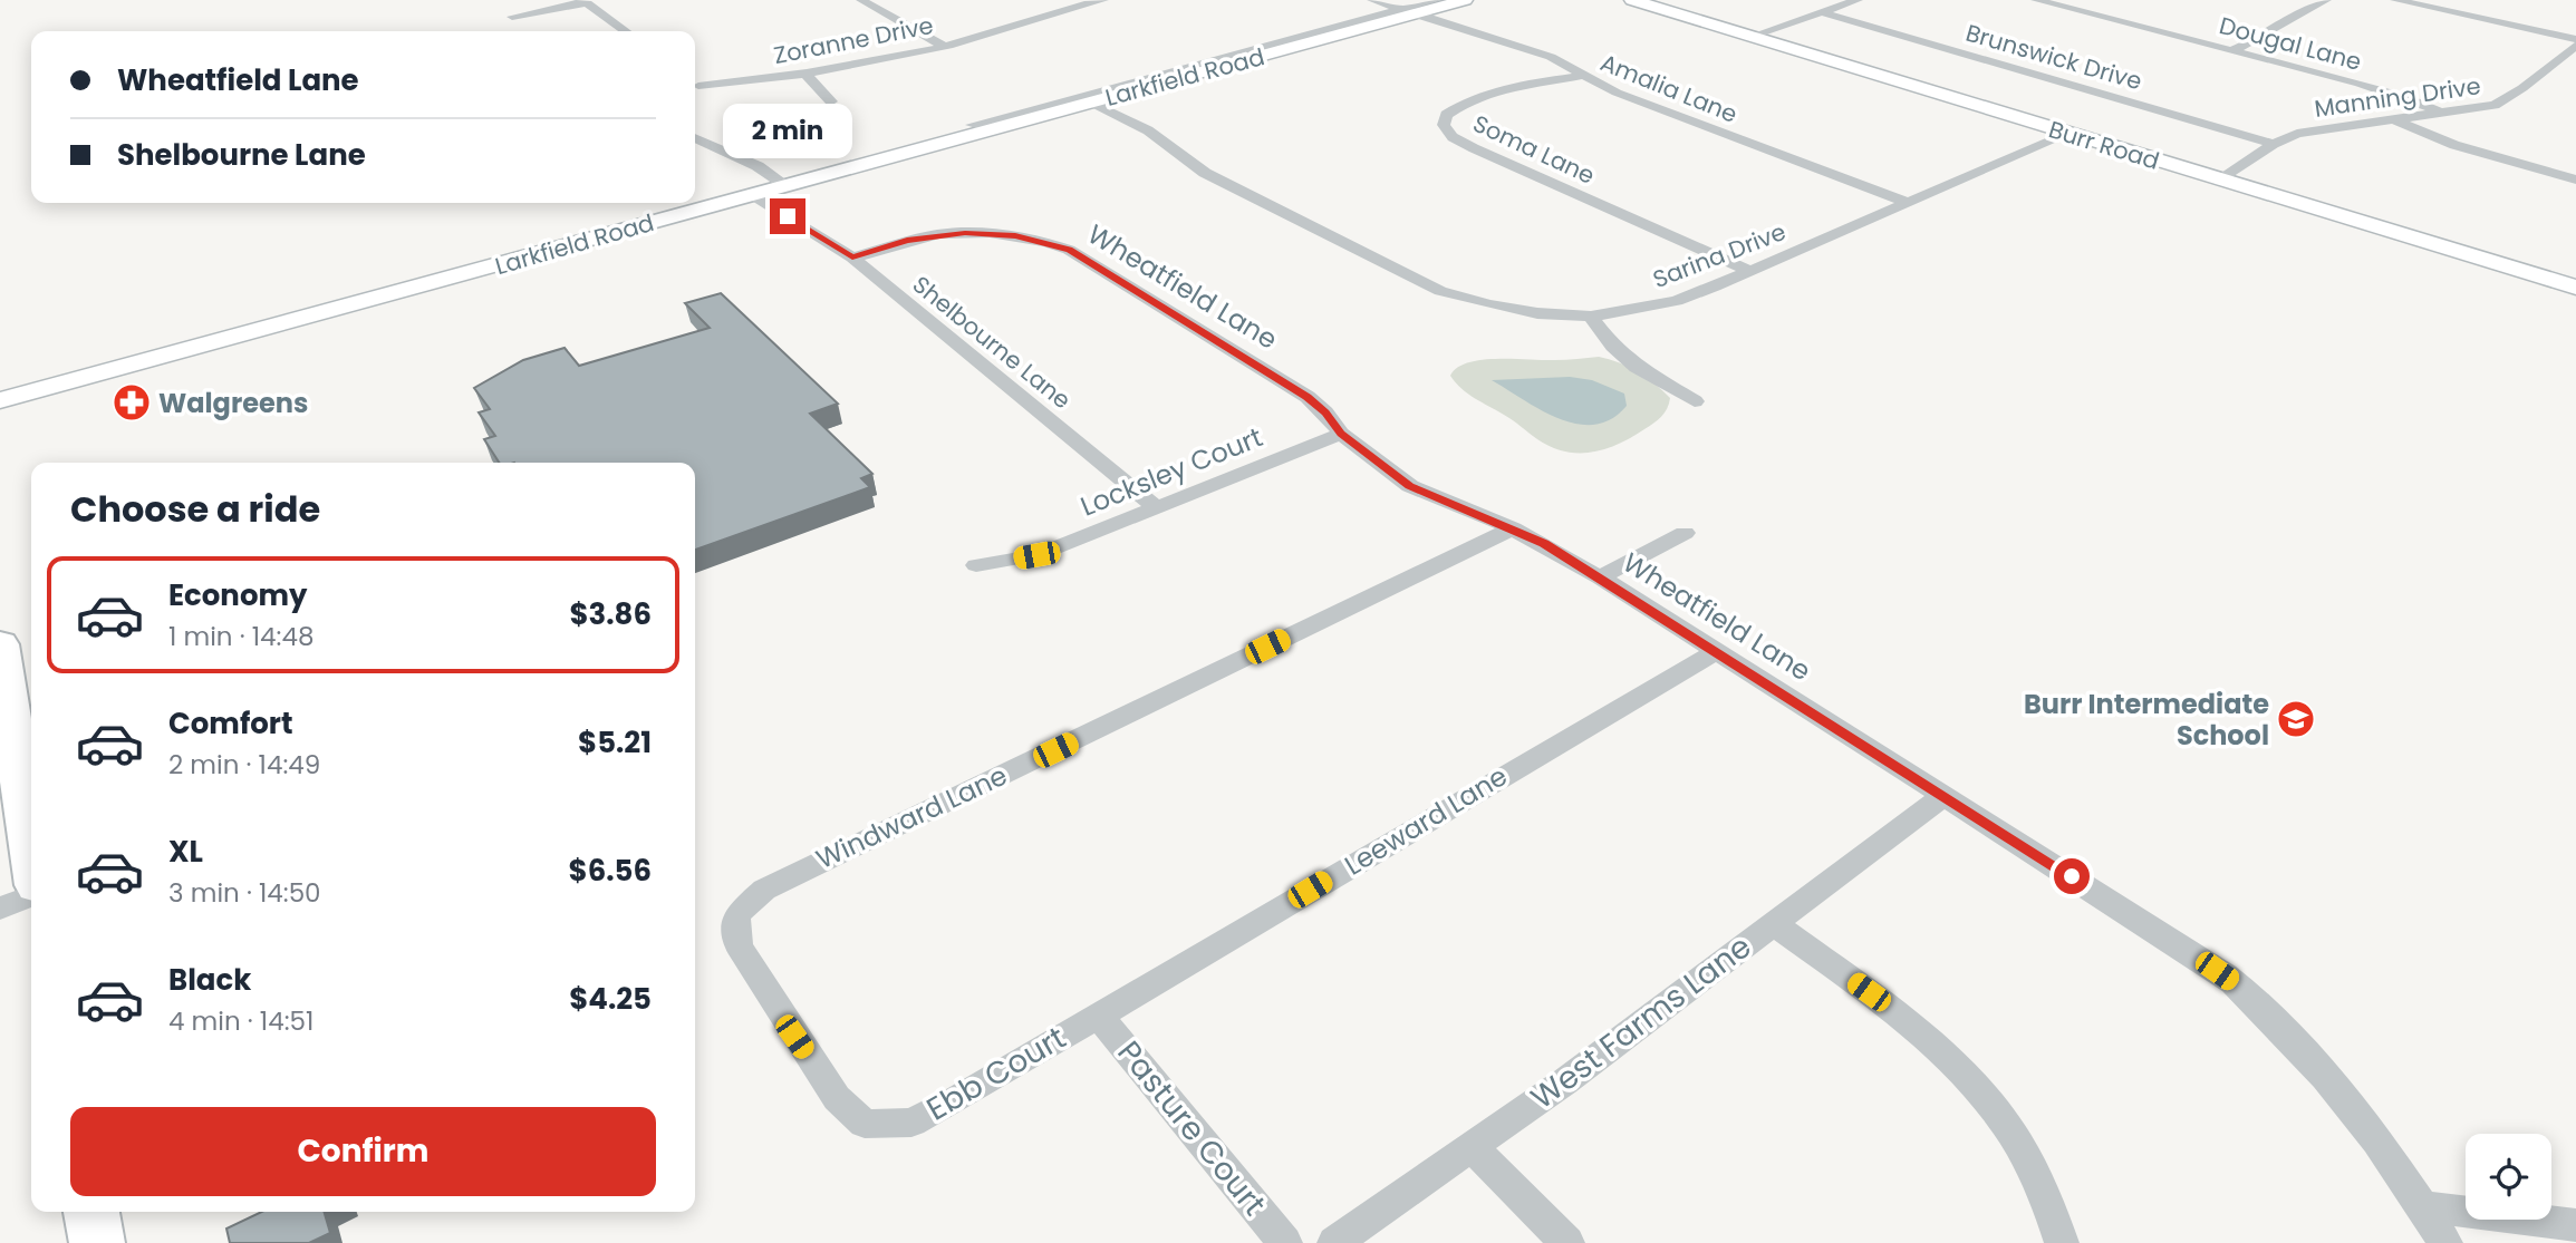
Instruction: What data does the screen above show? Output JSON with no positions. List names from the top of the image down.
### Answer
{
  "streets": {
    "main road": ["Larkfield Road", "Burr Road"],
    "street": [
      "Zoranne Drive",
      "Dougal Lane",
      "Brunswick Drive",
      "Amalia Lane",
      "Manning Drive",
      "Soma Lane",
      "Sarina Drive",
      "Wheatfield Lane",
      "Shelbourne Lane",
      "Locksley Court",
      "Windward Lane",
      "Leeward Lane",
      "West Farms Lane",
      "Ebb Court",
      "Pasture Court"
    ]
  },
  "crossings": [
    ["Dougal Lane", "Manning Drive"],
    ["Brunswick Drive", "Manning Drive"],
    ["Larkfield Road", "Amalia Lane"],
    ["Larkfield Road", "Sarina Drive"],
    ["Larkfield Road", "Shelbourne Lane"],
    ["Amalia Lane", "Soma Lane"],
    ["Amalia Lane", "Sarina Drive"],
    ["Manning Drive", "Burr Road"],
    ["Burr Road", "Sarina Drive"],
    ["Soma Lane", "Sarina Drive"],
    ["Wheatfield Lane", "Shelbourne Lane"],
    ["Wheatfield Lane", "Locksley Court"],
    ["Wheatfield Lane", "Windward Lane"],
    ["Wheatfield Lane", "Leeward Lane"],
    ["Wheatfield Lane", "West Farms Lane"],
    ["Shelbourne Lane", "Locksley Court"],
    ["Windward Lane", "Ebb Court"],
    ["Leeward Lane", "Ebb Court"],
    ["Leeward Lane", "Pasture Court"],
    ["Ebb Court", "Pasture Court"]
  ],
  "places": {
    "pharmacy": ["Walgreens"],
    "school or university": ["Burr Intermediate School"]
  },
  "page": {
    "banner": ["Wheatfield Lane", "Shelbourne Lane"],
    "bubble": "2 min",
    "heading": "Choose a ride",
    "list": [
      {
        "name": "Economy",
        "note": "1 min · 14:48",
        "value": "$3.86"
      },
      {
        "name": "Comfort",
        "note": "2 min · 14:49",
        "value": "$5.21"
      },
      {
        "name": "XL",
        "note": "3 min · 14:50",
        "value": "$6.56"
      },
      {
        "name": "Black",
        "note": "4 min · 14:51",
        "value": "$4.25"
      }
    ],
    "buttons": "Confirm"
  }
}
